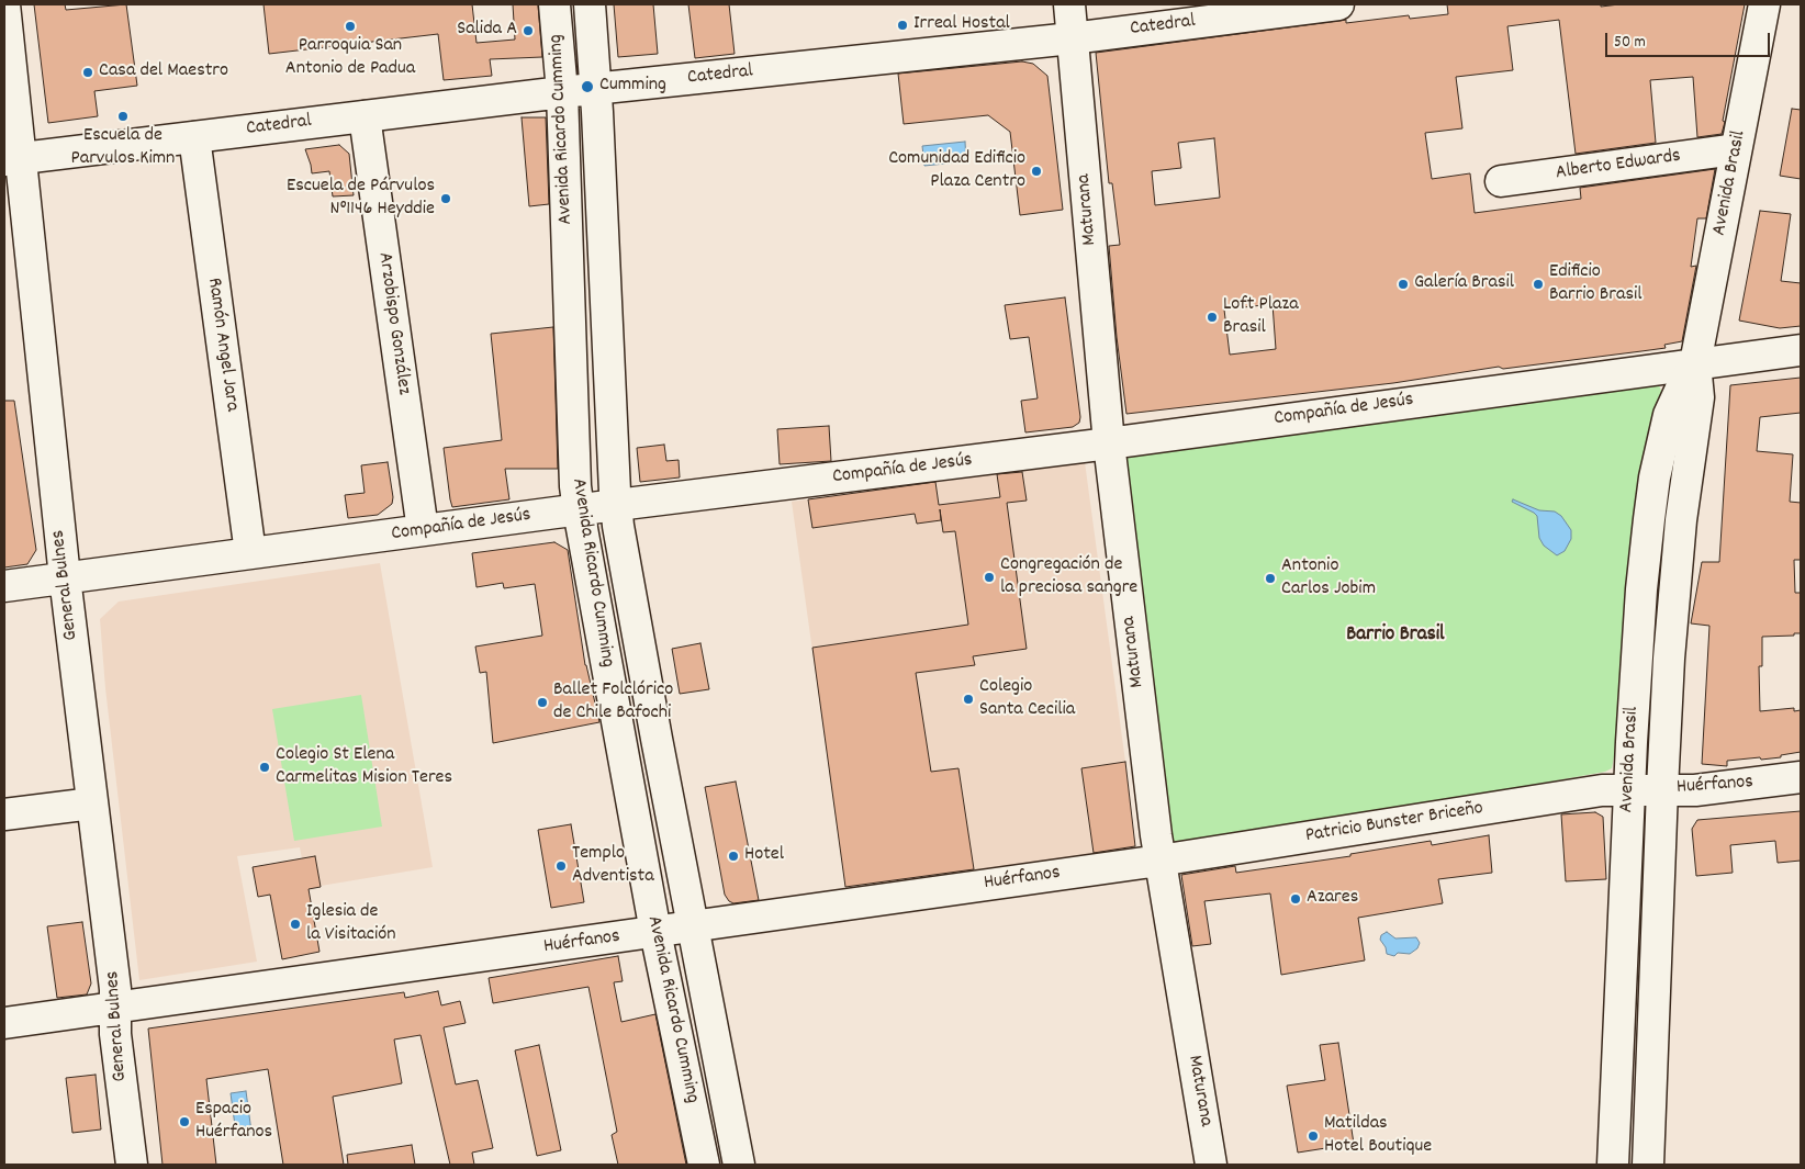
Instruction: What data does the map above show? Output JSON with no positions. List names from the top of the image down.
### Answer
{
  "streets": {
    "street": [
      "Catedral",
      "Avenida Ricardo Cumming",
      "Alberto Edwards",
      "Avenida Brasil",
      "Maturana",
      "Arzobispo González",
      "Ramón Angel Jara",
      "Compañía de Jesús",
      "General Bulnes",
      "Huérfanos",
      "Patricio Bunster Briceño"
    ]
  },
  "crossings": [
    ["Catedral", "Avenida Ricardo Cumming"],
    ["Catedral", "Maturana"],
    ["Catedral", "Arzobispo González"],
    ["Catedral", "Ramón Angel Jara"],
    ["Catedral", "General Bulnes"],
    ["Avenida Ricardo Cumming", "Compañía de Jesús"],
    ["Avenida Ricardo Cumming", "Huérfanos"],
    ["Alberto Edwards", "Avenida Brasil"],
    ["Avenida Brasil", "Compañía de Jesús"],
    ["Avenida Brasil", "Huérfanos"],
    ["Avenida Brasil", "Patricio Bunster Briceño"],
    ["Maturana", "Compañía de Jesús"],
    ["Maturana", "Huérfanos"],
    ["Maturana", "Patricio Bunster Briceño"],
    ["Arzobispo González", "Compañía de Jesús"],
    ["Ramón Angel Jara", "Compañía de Jesús"],
    ["Compañía de Jesús", "General Bulnes"],
    ["General Bulnes", "Huérfanos"],
    ["Huérfanos", "Patricio Bunster Briceño"]
  ],
  "districts": ["Barrio Brasil"],
  "places": [
    "Irreal Hostal",
    "Parroquia San Antonio de Padua",
    "Salida A",
    "Casa del Maestro",
    "Cumming",
    "Escuela de Parvulos Kimn",
    "Comunidad Edificio Plaza Centro",
    "Escuela de Párvulos N°1146 Heyddie",
    "Galería Brasil",
    "Edificio Barrio Brasil",
    "Loft Plaza Brasil",
    "Congregación de la preciosa sangre",
    "Antonio Carlos Jobim",
    "Colegio Santa Cecilia",
    "Ballet Folclórico de Chile Bafochi",
    "Colegio St Elena Carmelitas Mision Teres",
    "Hotel",
    "Templo Adventista",
    "Azares",
    "Iglesia de la Visitación",
    "Espacio Huérfanos",
    "Matildas Hotel Boutique"
  ],
  "scale_bar": "50 m"
}
